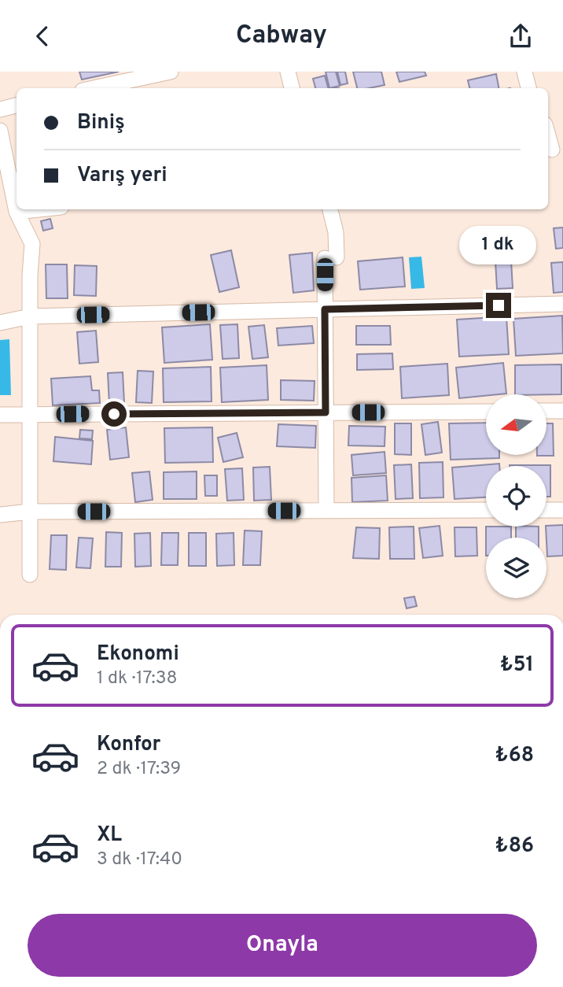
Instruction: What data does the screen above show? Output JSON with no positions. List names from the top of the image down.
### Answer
{
  "north": "left",
  "page": {
    "header": "Cabway",
    "banner": ["Biniş", "Varış yeri"],
    "bubble": "1 dk",
    "list": [
      {
        "name": "Ekonomi",
        "note": "1 dk · 17:38",
        "value": "₺51"
      },
      {
        "name": "Konfor",
        "note": "2 dk · 17:39",
        "value": "₺68"
      },
      {
        "name": "XL",
        "note": "3 dk · 17:40",
        "value": "₺86"
      }
    ],
    "buttons": "Onayla"
  }
}
